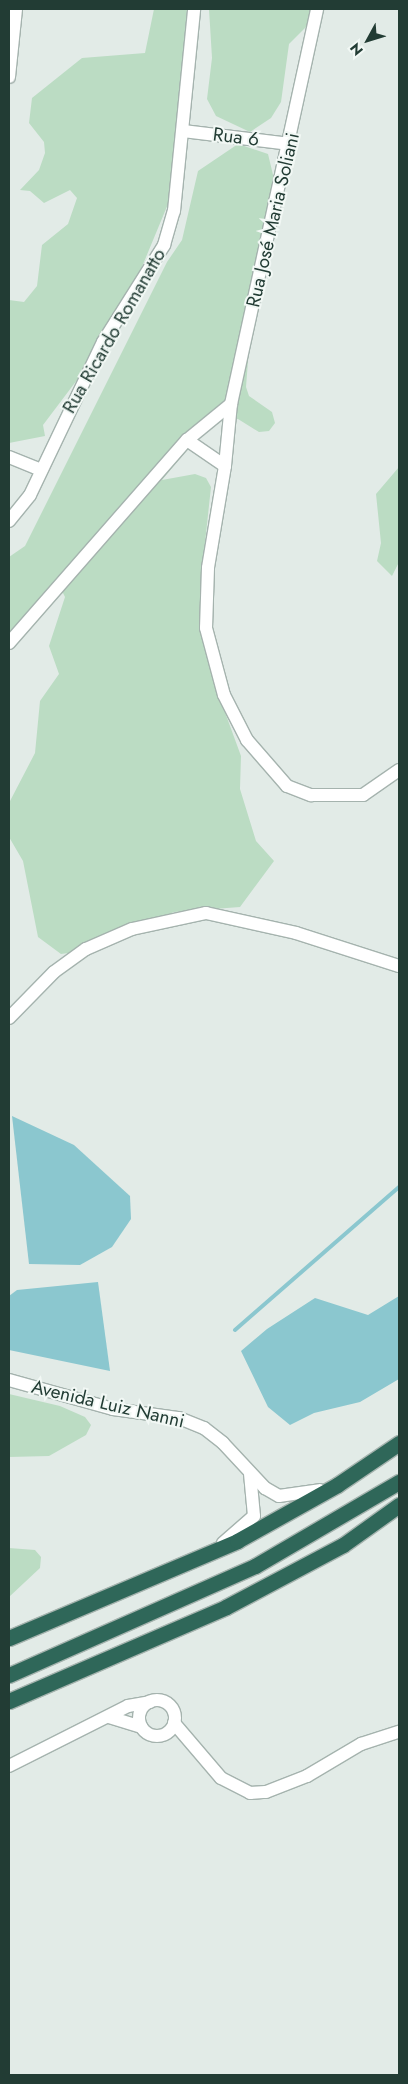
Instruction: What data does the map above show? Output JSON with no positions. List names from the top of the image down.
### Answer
{
  "streets": {
    "street": [
      "Rua 6",
      "Rua José Maria Soliani",
      "Rua Ricardo Romanatto",
      "Avenida Luiz Nanni"
    ]
  },
  "crossings": [
    ["Rua 6", "Rua José Maria Soliani"],
    ["Rua 6", "Rua Ricardo Romanatto"]
  ],
  "north": "bottom left"
}
